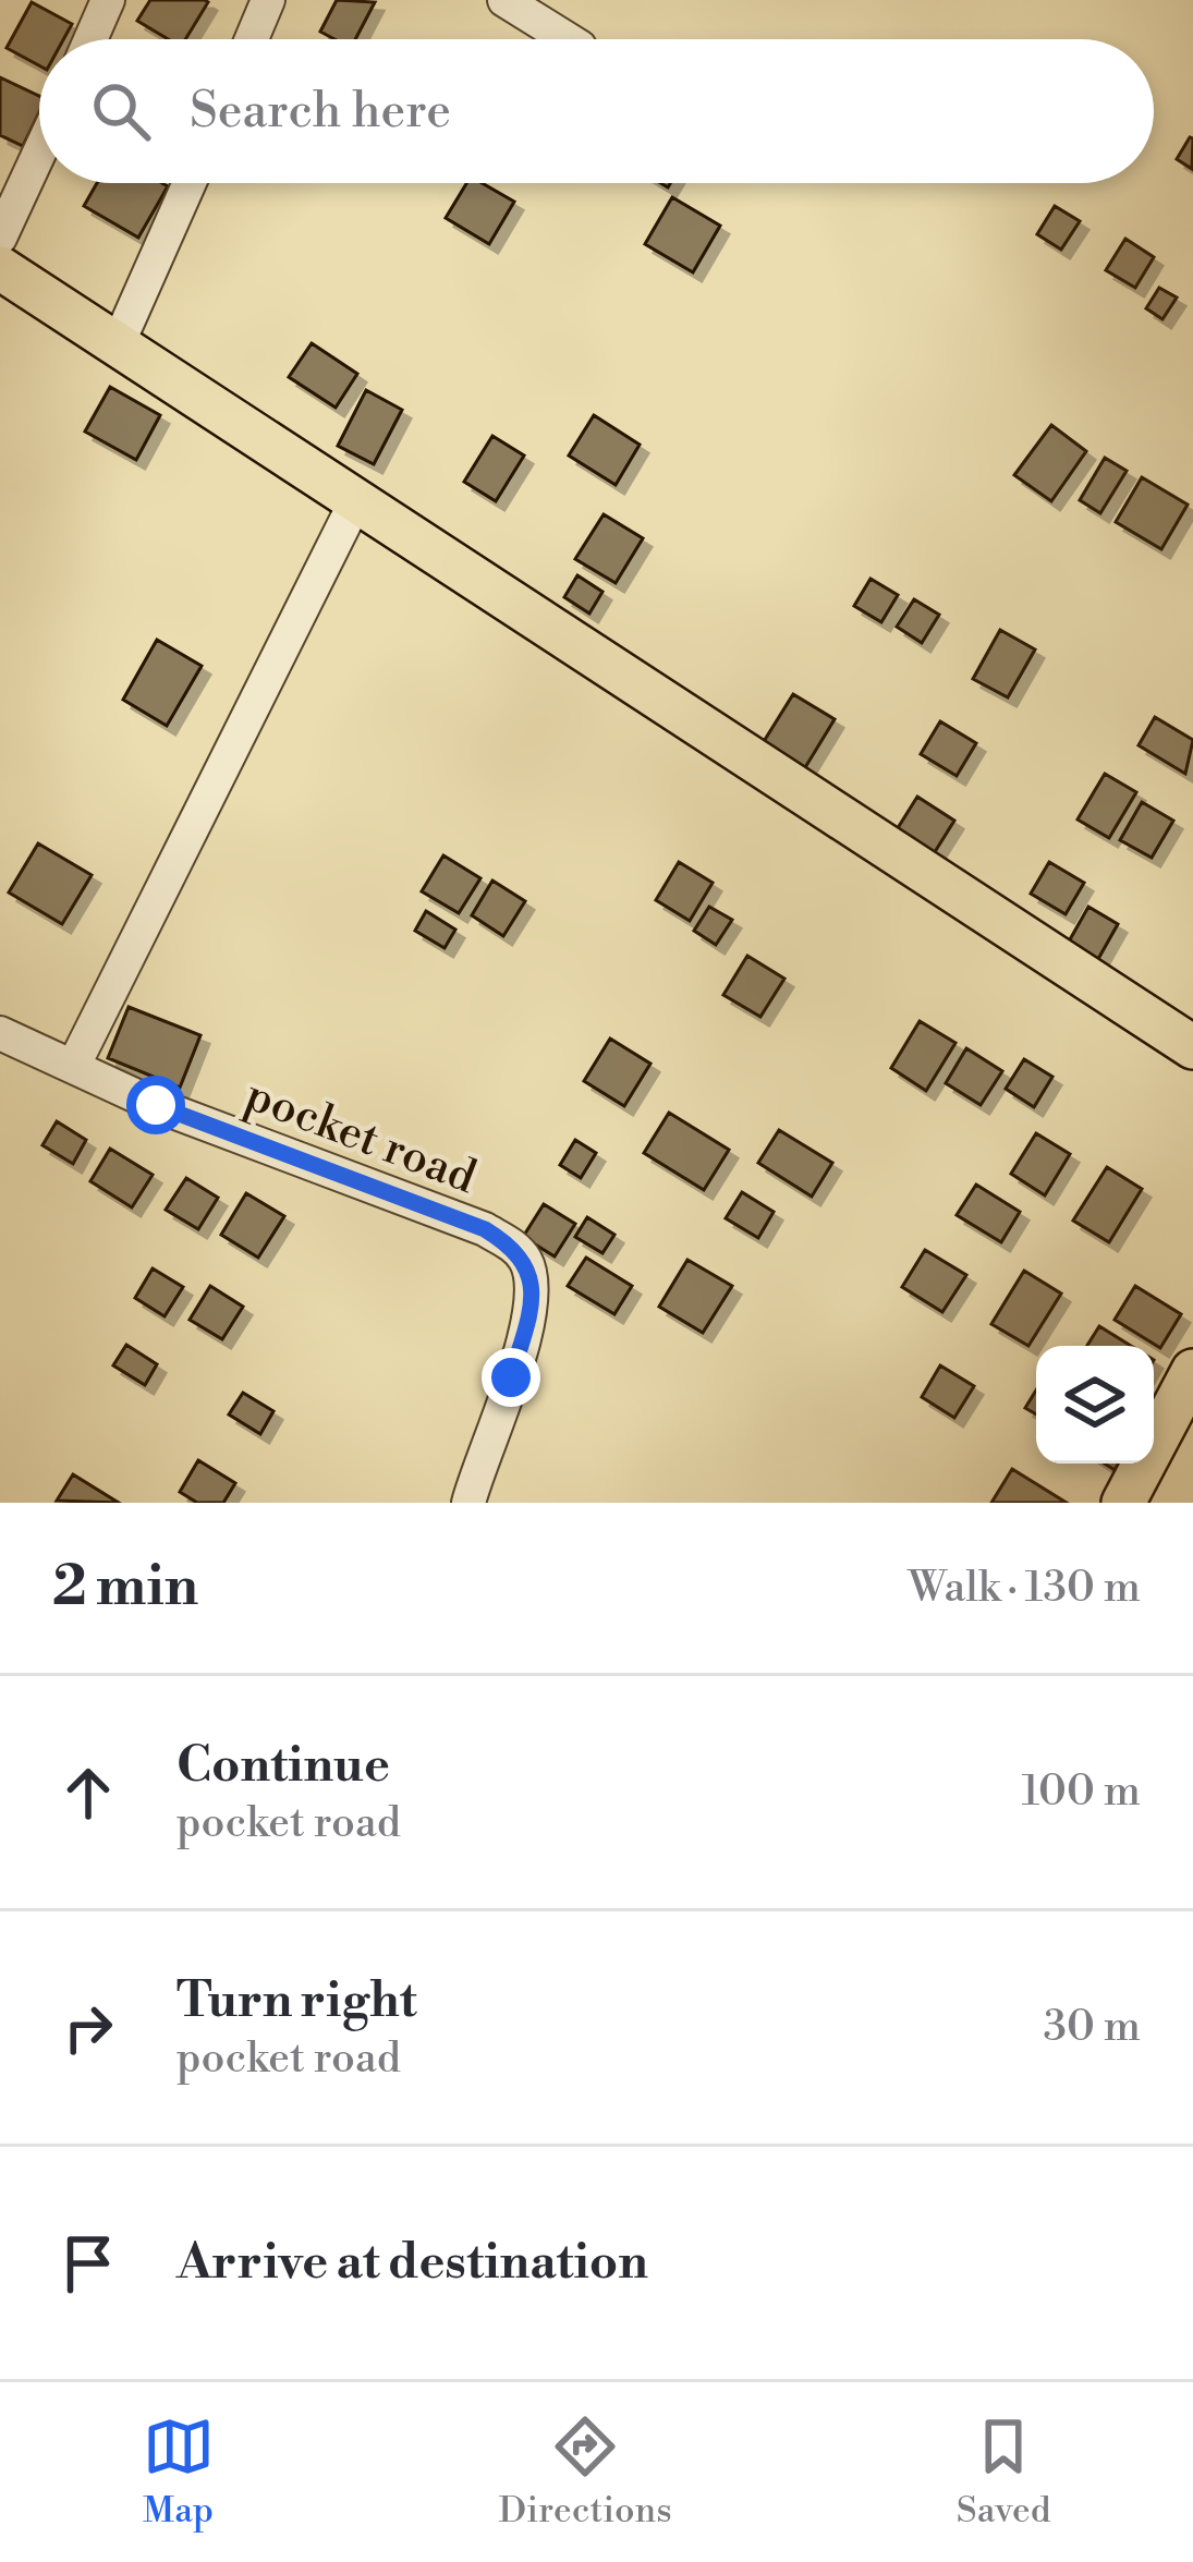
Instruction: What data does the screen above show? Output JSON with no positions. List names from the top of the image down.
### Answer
{
  "streets": {
    "street": ["pocket road"]
  },
  "page": {
    "search": "Search here",
    "heading": ["2 min", "Walk · 130 m"],
    "list": [
      ["Continue", "pocket road", "100 m"],
      ["Turn right", "pocket road", "30 m"],
      "Arrive at destination"
    ],
    "nav": ["Map", "Directions", "Saved"]
  }
}
